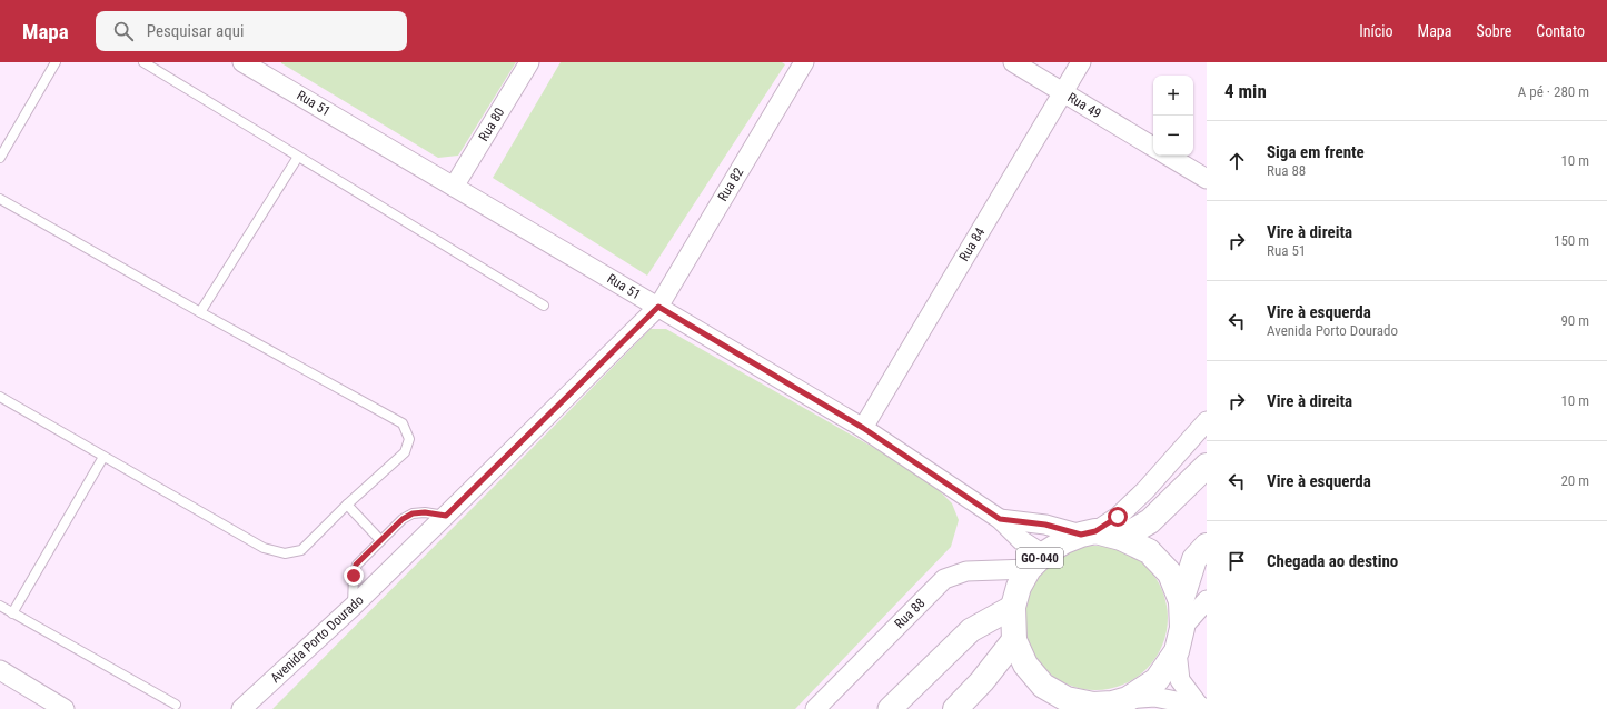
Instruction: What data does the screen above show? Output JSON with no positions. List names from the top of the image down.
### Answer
{
  "streets": {
    "main road": ["GO-040"],
    "street": [
      "Rua 51",
      "Rua 49",
      "Rua 80",
      "Rua 82",
      "Rua 84",
      "Rua 88",
      "Avenida Porto Dourado"
    ]
  },
  "crossings": [
    ["Rua 51", "Rua 80"],
    ["Rua 51", "Rua 82"],
    ["Rua 51", "Rua 84"],
    ["Rua 51", "GO-040"],
    ["Rua 51", "Rua 88"],
    ["Rua 51", "Avenida Porto Dourado"],
    ["Rua 49", "Rua 84"],
    ["Rua 82", "Avenida Porto Dourado"],
    ["GO-040", "Rua 88"]
  ],
  "page": {
    "header": "Mapa",
    "search": "Pesquisar aqui",
    "nav": [
      "Início",
      "Mapa",
      "Sobre",
      "Contato"
    ],
    "heading": ["4 min", "A pé · 280 m"],
    "map_buttons": ["+", "−"],
    "list": [
      ["Siga em frente", "Rua 88", "10 m"],
      ["Vire à direita", "Rua 51", "150 m"],
      ["Vire à esquerda", "Avenida Porto Dourado", "90 m"],
      ["Vire à direita", "10 m"],
      ["Vire à esquerda", "20 m"],
      "Chegada ao destino"
    ]
  }
}
